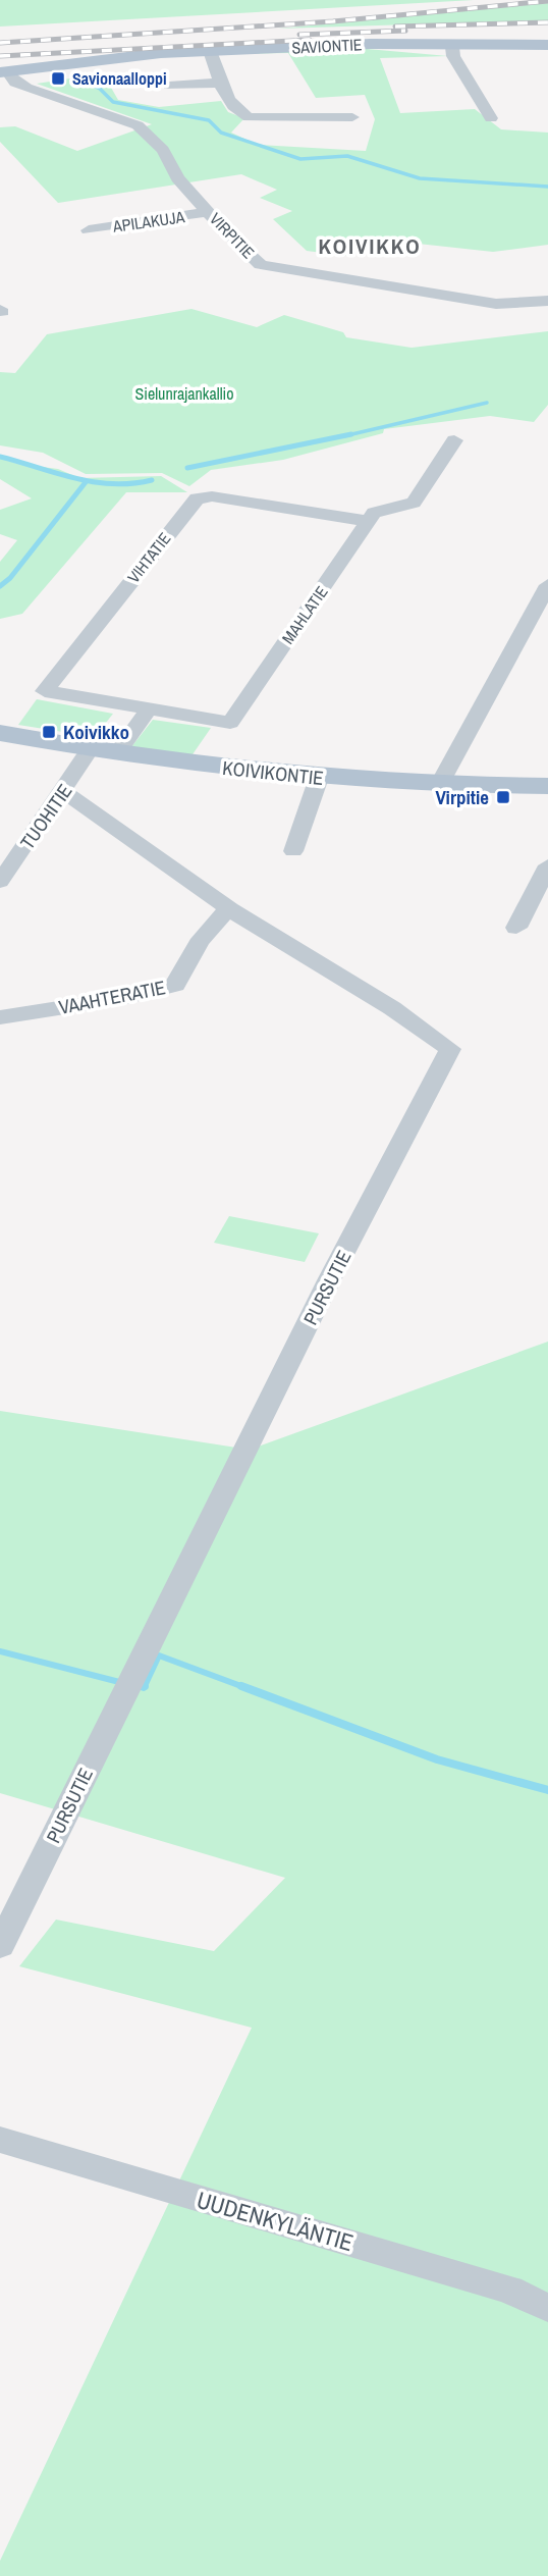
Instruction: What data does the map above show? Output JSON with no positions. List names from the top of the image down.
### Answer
{
  "streets": {
    "main road": ["SAVIONTIE", "KOIVIKONTIE"],
    "street": [
      "APILAKUJA",
      "VIRPITIE",
      "VIHTATIE",
      "MAHLATIE",
      "TUOHITIE",
      "VAAHTERATIE",
      "PURSUTIE",
      "UUDENKYLÄNTIE"
    ]
  },
  "crossings": [
    ["SAVIONTIE", "VIRPITIE"],
    ["APILAKUJA", "VIRPITIE"],
    ["VIHTATIE", "MAHLATIE"],
    ["KOIVIKONTIE", "TUOHITIE"],
    ["TUOHITIE", "PURSUTIE"],
    ["VAAHTERATIE", "PURSUTIE"]
  ],
  "districts": ["KOIVIKKO"],
  "parks": ["Sielunrajankallio"],
  "places": {
    "transit": ["Savionaalloppi", "Koivikko", "Virpitie"]
  }
}
